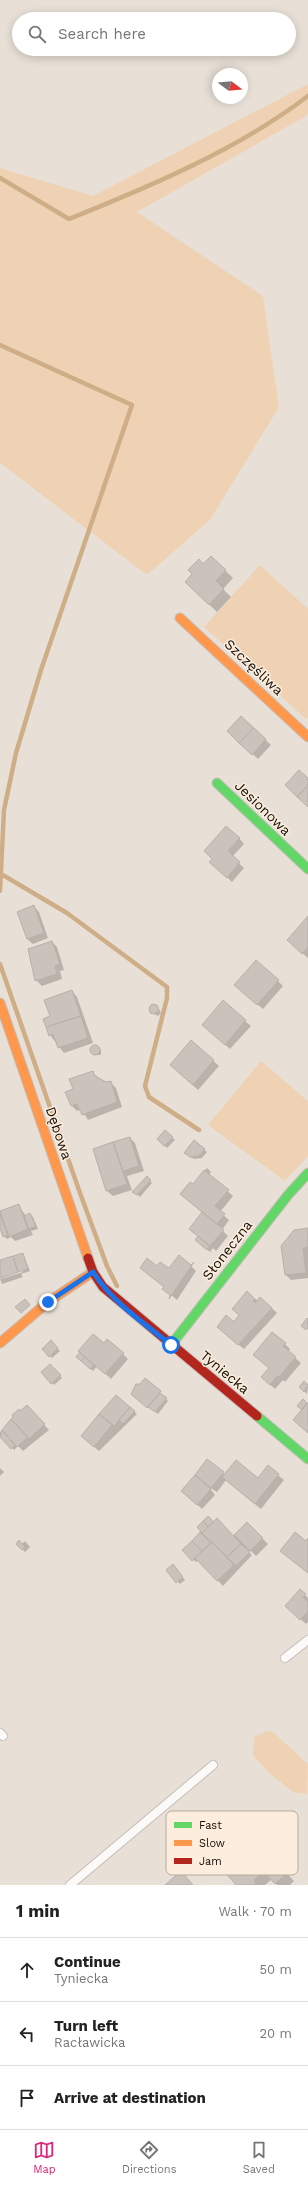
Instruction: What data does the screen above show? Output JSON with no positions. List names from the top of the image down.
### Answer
{
  "streets": {
    "street": [
      "Szczęśliwa",
      "Jesionowa",
      "Dębowa",
      "Słoneczna",
      "Tyniecka"
    ]
  },
  "crossings": [
    ["Dębowa", "Tyniecka"],
    ["Słoneczna", "Tyniecka"]
  ],
  "legend": ["Fast", "Slow", "Jam"],
  "north": "right",
  "page": {
    "search": "Search here",
    "heading": ["1 min", "Walk · 70 m"],
    "list": [
      ["Continue", "Tyniecka", "50 m"],
      ["Turn left", "Racławicka", "20 m"],
      "Arrive at destination"
    ],
    "nav": ["Map", "Directions", "Saved"]
  }
}
